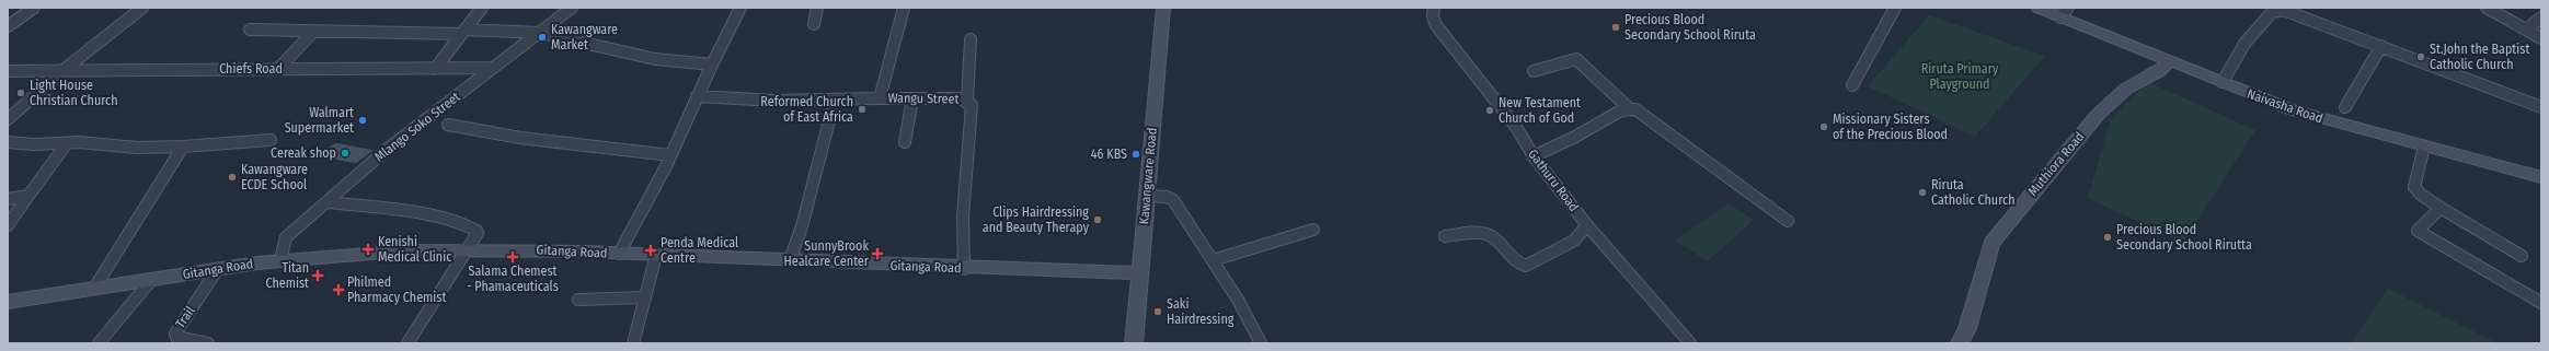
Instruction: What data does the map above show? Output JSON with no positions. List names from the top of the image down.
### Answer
{
  "streets": {
    "main road": [
      "Naivasha Road",
      "Muthiora Road",
      "Kawangware Road",
      "Gitanga Road"
    ],
    "street": [
      "Chiefs Road",
      "Wangu Street",
      "Mlango Soko Street",
      "Gathuru Road",
      "Trail"
    ]
  },
  "crossings": [
    ["Chiefs Road", "Mlango Soko Street"],
    ["Wangu Street", "Gitanga Road"],
    ["Naivasha Road", "Muthiora Road"],
    ["Mlango Soko Street", "Gitanga Road"],
    ["Kawangware Road", "Gitanga Road"],
    ["Gitanga Road", "Trail"]
  ],
  "parks": ["Riruta Primary Playground"],
  "places": {
    "other": [
      "Precious Blood Secondary School Riruta",
      "Kawangware Market",
      "St.John the Baptist Catholic Church",
      "Light House Christian Church",
      "Reformed Church of East Africa",
      "New Testament Church of God",
      "Walmart Supermarket",
      "Missionary Sisters of the Precious Blood",
      "Cereak shop",
      "46 KBS",
      "Kawangware ECDE School",
      "Riruta Catholic Church",
      "Clips Hairdressing and Beauty Therapy",
      "Precious Blood Secondary School Rirutta",
      "Saki Hairdressing"
    ],
    "health": [
      "Kenishi Medical Clinic",
      "Penda Medical Centre",
      "SunnyBrook Healcare Center",
      "Salama Chemest - Phamaceuticals",
      "Titan Chemist",
      "Philmed Pharmacy Chemist"
    ]
  }
}
